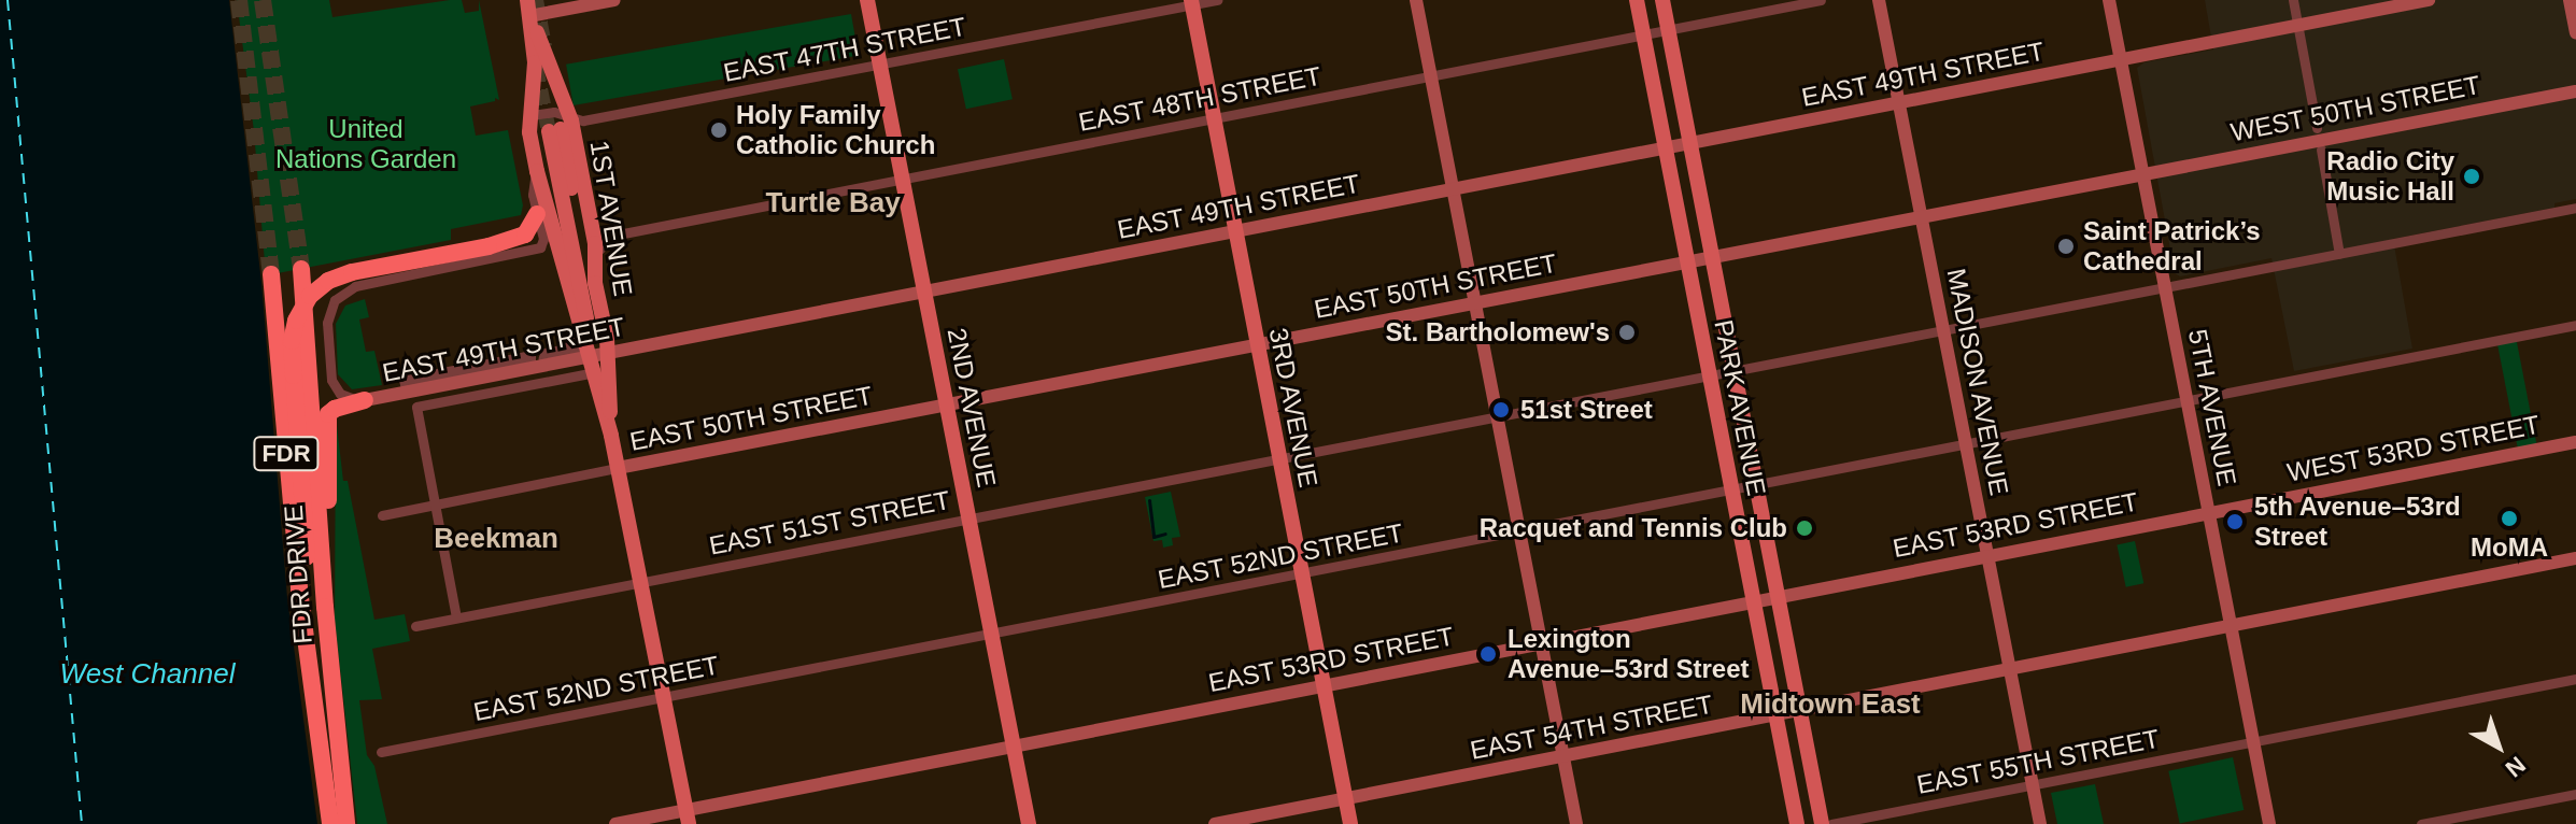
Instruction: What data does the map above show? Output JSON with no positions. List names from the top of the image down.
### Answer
{
  "streets": {
    "highway": ["FDR", "FDR DRIVE"],
    "main road": [
      "EAST 49TH STREET",
      "WEST 50TH STREET",
      "1ST AVENUE",
      "EAST 50TH STREET",
      "MADISON AVENUE",
      "2ND AVENUE",
      "3RD AVENUE",
      "PARK AVENUE",
      "5TH AVENUE",
      "WEST 53RD STREET",
      "EAST 53RD STREET",
      "EAST 54TH STREET"
    ],
    "street": [
      "EAST 47TH STREET",
      "EAST 48TH STREET",
      "EAST 51ST STREET",
      "EAST 52ND STREET",
      "EAST 55TH STREET"
    ]
  },
  "crossings": [
    ["EAST 47TH STREET", "1ST AVENUE"],
    ["EAST 47TH STREET", "2ND AVENUE"],
    ["EAST 47TH STREET", "3RD AVENUE"],
    ["EAST 49TH STREET", "1ST AVENUE"],
    ["EAST 49TH STREET", "MADISON AVENUE"],
    ["EAST 49TH STREET", "2ND AVENUE"],
    ["EAST 49TH STREET", "3RD AVENUE"],
    ["EAST 49TH STREET", "PARK AVENUE"],
    ["EAST 49TH STREET", "5TH AVENUE"],
    ["EAST 48TH STREET", "1ST AVENUE"],
    ["EAST 48TH STREET", "2ND AVENUE"],
    ["EAST 48TH STREET", "3RD AVENUE"],
    ["EAST 48TH STREET", "PARK AVENUE"],
    ["WEST 50TH STREET", "EAST 50TH STREET"],
    ["WEST 50TH STREET", "5TH AVENUE"],
    ["1ST AVENUE", "EAST 50TH STREET"],
    ["1ST AVENUE", "EAST 51ST STREET"],
    ["1ST AVENUE", "EAST 53RD STREET"],
    ["1ST AVENUE", "EAST 52ND STREET"],
    ["EAST 50TH STREET", "MADISON AVENUE"],
    ["EAST 50TH STREET", "2ND AVENUE"],
    ["EAST 50TH STREET", "3RD AVENUE"],
    ["EAST 50TH STREET", "PARK AVENUE"],
    ["EAST 50TH STREET", "5TH AVENUE"],
    ["MADISON AVENUE", "EAST 51ST STREET"],
    ["MADISON AVENUE", "EAST 53RD STREET"],
    ["MADISON AVENUE", "EAST 52ND STREET"],
    ["MADISON AVENUE", "EAST 54TH STREET"],
    ["MADISON AVENUE", "EAST 55TH STREET"],
    ["2ND AVENUE", "EAST 51ST STREET"],
    ["2ND AVENUE", "EAST 53RD STREET"],
    ["2ND AVENUE", "EAST 52ND STREET"],
    ["3RD AVENUE", "EAST 51ST STREET"],
    ["3RD AVENUE", "EAST 53RD STREET"],
    ["3RD AVENUE", "EAST 52ND STREET"],
    ["3RD AVENUE", "EAST 54TH STREET"],
    ["PARK AVENUE", "EAST 51ST STREET"],
    ["PARK AVENUE", "EAST 53RD STREET"],
    ["PARK AVENUE", "EAST 52ND STREET"],
    ["PARK AVENUE", "EAST 54TH STREET"],
    ["5TH AVENUE", "WEST 53RD STREET"],
    ["5TH AVENUE", "EAST 51ST STREET"],
    ["5TH AVENUE", "EAST 53RD STREET"],
    ["5TH AVENUE", "EAST 52ND STREET"],
    ["5TH AVENUE", "EAST 54TH STREET"],
    ["5TH AVENUE", "EAST 55TH STREET"],
    ["WEST 53RD STREET", "EAST 53RD STREET"]
  ],
  "districts": ["Turtle Bay", "Beekman", "Midtown East"],
  "water": ["West Channel"],
  "parks": ["United Nations Garden"],
  "places": [
    "Holy Family Catholic Church",
    "Radio City Music Hall",
    "Saint Patrick’s Cathedral",
    "St. Bartholomew's",
    "51st Street",
    "MoMA",
    "5th Avenue–53rd Street",
    "Racquet and Tennis Club",
    "Lexington Avenue–53rd Street"
  ],
  "north": "bottom right"
}
